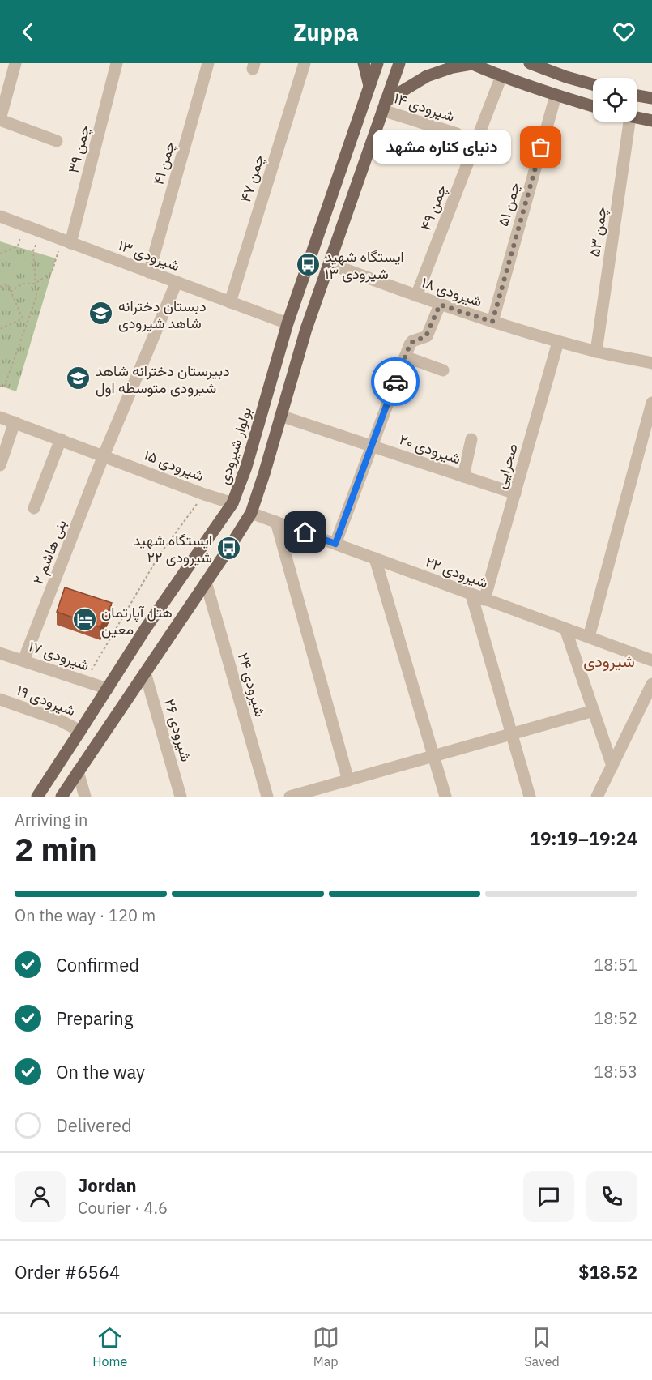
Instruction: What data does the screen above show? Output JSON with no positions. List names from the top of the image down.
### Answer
{
  "streets": {
    "main road": ["بولوار شیرودی"],
    "street": [
      "شیرودی ۱۴",
      "چمن ۳۹",
      "چمن ۴۱",
      "چمن ۴۷",
      "چمن ۵۱",
      "چمن ۴۹",
      "چمن ۵۳",
      "شیرودی ۱۳",
      "شیرودی ۱۸",
      "شیرودی ۲۰",
      "شیرودی ۱۵",
      "صحرایی",
      "بنی هاشم ۲",
      "شیرودی ۲۲",
      "شیرودی ۱۷",
      "شیرودی ۲۴",
      "شیرودی ۱۹",
      "شیرودی ۲۶"
    ]
  },
  "crossings": [
    ["چمن ۳۹", "شیرودی ۱۳"],
    ["چمن ۴۱", "شیرودی ۱۳"],
    ["چمن ۴۷", "شیرودی ۱۳"],
    ["چمن ۵۱", "شیرودی ۱۸"],
    ["چمن ۴۹", "شیرودی ۱۸"],
    ["چمن ۵۳", "شیرودی ۱۸"],
    ["شیرودی ۱۳", "بولوار شیرودی"],
    ["شیرودی ۱۳", "بنی هاشم ۲"],
    ["شیرودی ۱۸", "صحرایی"],
    ["بولوار شیرودی", "شیرودی ۱۵"],
    ["بولوار شیرودی", "شیرودی ۱۷"],
    ["بولوار شیرودی", "شیرودی ۱۹"],
    ["شیرودی ۲۰", "صحرایی"],
    ["شیرودی ۱۵", "بنی هاشم ۲"],
    ["صحرایی", "شیرودی ۲۲"],
    ["بنی هاشم ۲", "شیرودی ۱۷"]
  ],
  "districts": ["شیرودی"],
  "places": {
    "other": ["دنیای کناره مشهد"],
    "bus stop": ["ایستگاه شهید شیرودی ۱۳", "ایستگاه شهید شیرودی ۲۲"],
    "school or university": ["دبستان دخترانه شاهد شیرودی", "دبیرستان دخترانه شاهد شیرودی متوسطه اول"],
    "hotel": ["هتل آپارتمان معین"]
  },
  "page": {
    "header": "Zuppa",
    "bubble": "دنیای کناره مشهد",
    "heading": ["2 min", "Arriving in", "19:19–19:24"],
    "panel": [
      "Jordan",
      "Courier · 4.6",
      "Order #6564",
      "$18.52"
    ],
    "bar": "On the way · 120 m",
    "list": [
      ["Confirmed", "18:51"],
      ["Preparing", "18:52"],
      ["On the way", "18:53"],
      "Delivered"
    ],
    "tabs": ["Home", "Map", "Saved"]
  }
}
